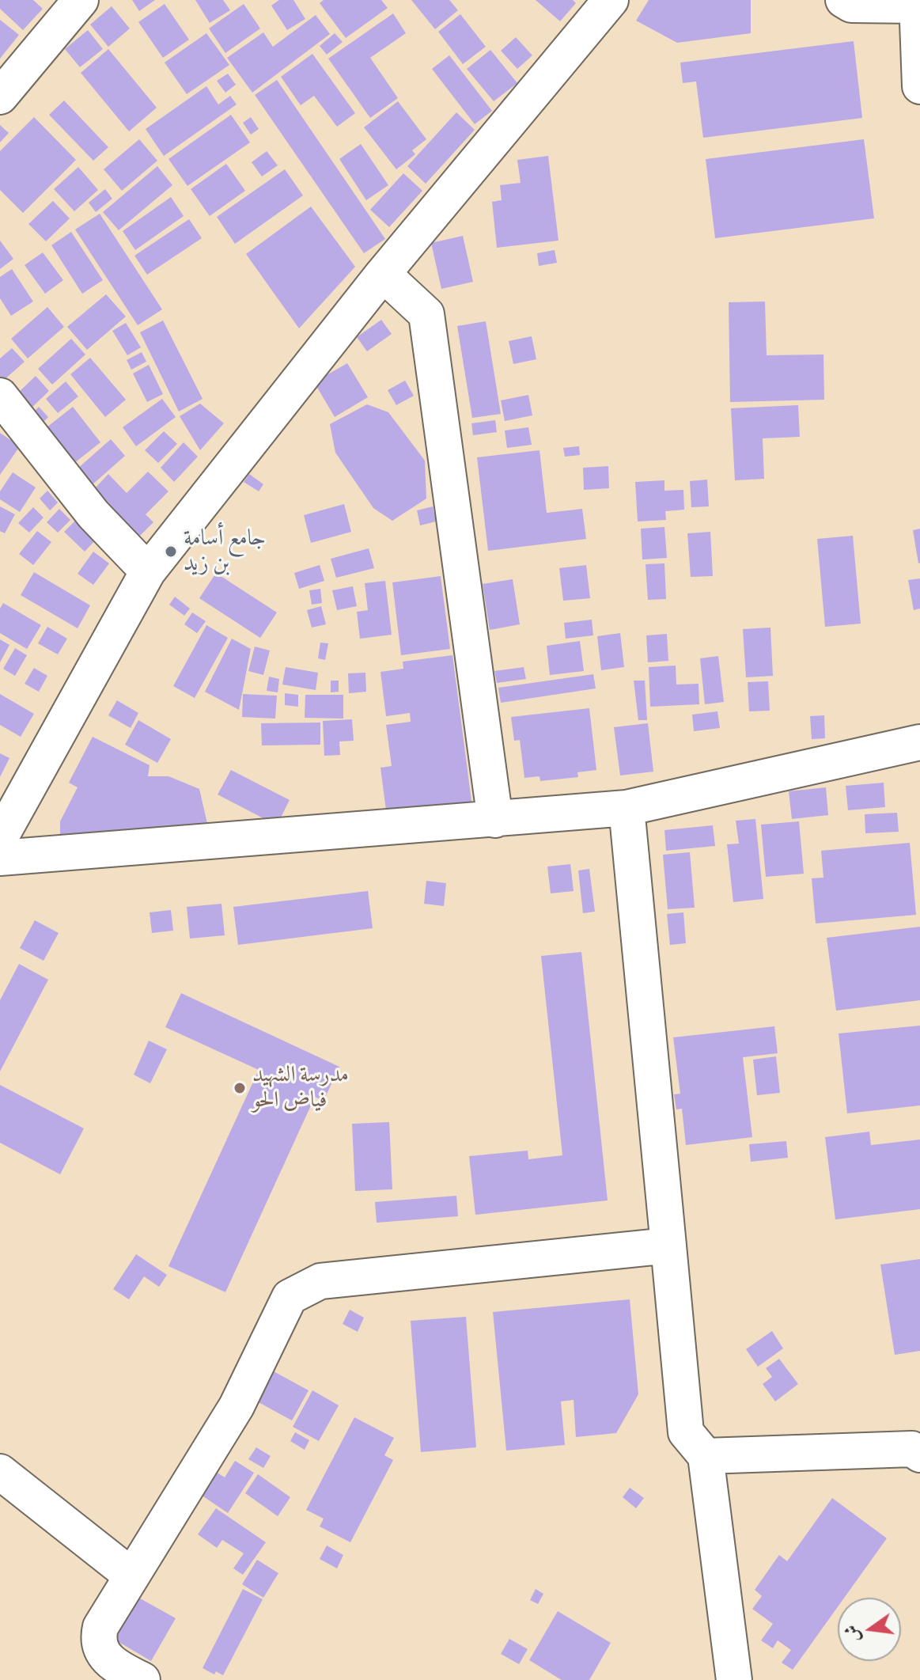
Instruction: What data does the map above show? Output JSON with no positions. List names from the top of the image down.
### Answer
{
  "places": ["جامع أسامة بن زيد", "مدرسة الشهيد فياض الحو"],
  "north": "left"
}
